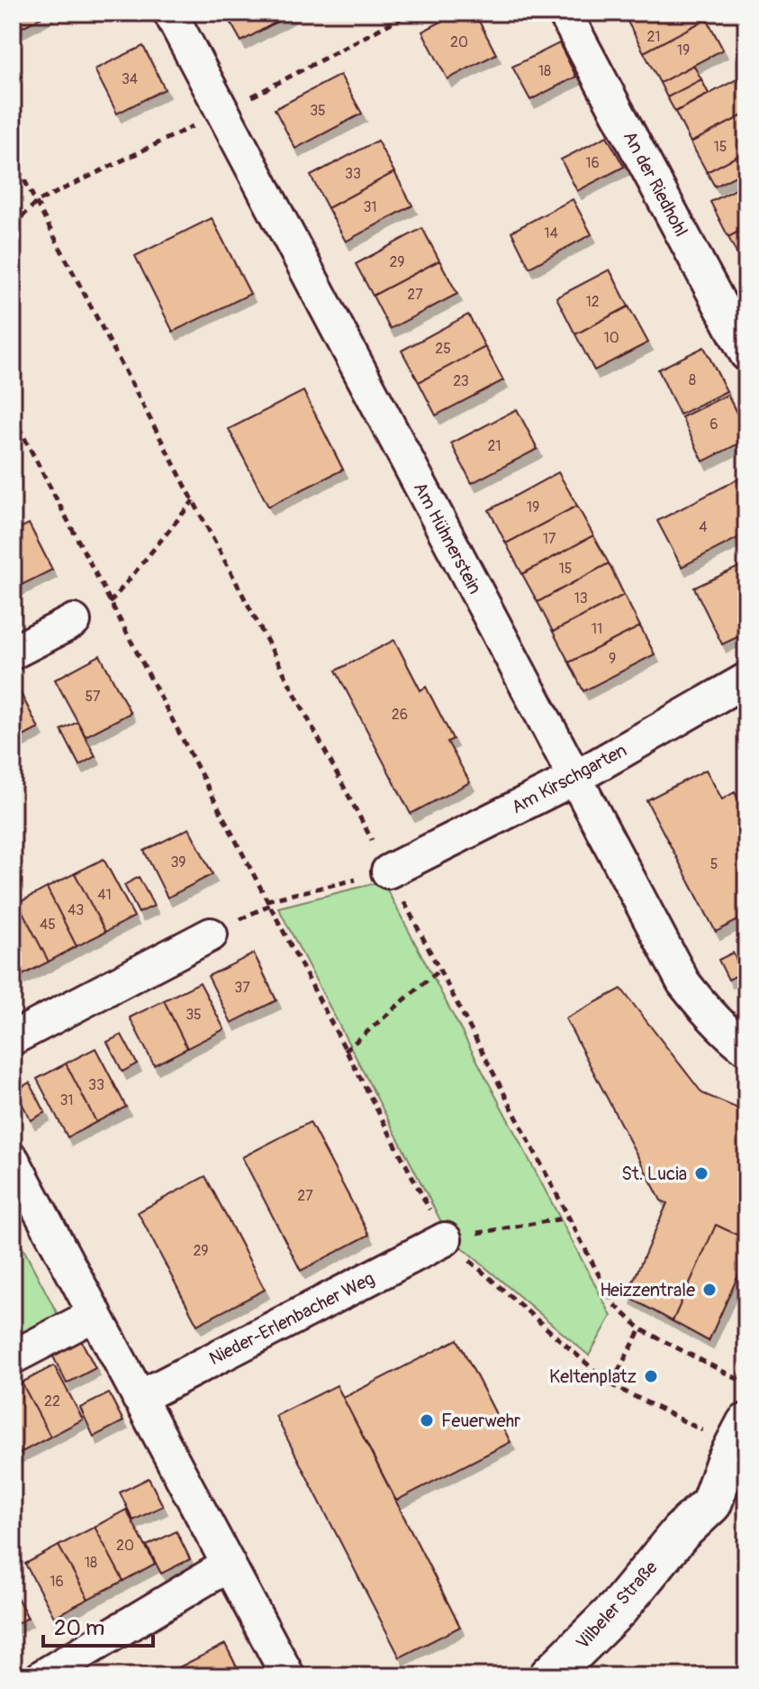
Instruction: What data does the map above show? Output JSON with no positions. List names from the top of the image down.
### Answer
{
  "streets": {
    "street": [
      "An der Riedhohl",
      "Am Hühnerstein",
      "Am Kirschgarten",
      "Nieder-Erlenbacher Weg",
      "Vilbeler Straße"
    ]
  },
  "crossings": [
    ["Am Hühnerstein", "Am Kirschgarten"]
  ],
  "places": [
    "St. Lucia",
    "Heizzentrale",
    "Keltenplatz",
    "Feuerwehr"
  ],
  "house_numbers": [
    "21",
    "20",
    "19",
    "18",
    "34",
    "35",
    "15",
    "16",
    "33",
    "31",
    "14",
    "29",
    "27",
    "12",
    "10",
    "25",
    "8",
    "23",
    "6",
    "21",
    "19",
    "4",
    "17",
    "15",
    "13",
    "11",
    "9",
    "57",
    "26",
    "39",
    "5",
    "41",
    "43",
    "45",
    "37",
    "35",
    "33",
    "31",
    "27",
    "29",
    "22",
    "20",
    "18",
    "16"
  ],
  "scale_bar": "20 m"
}
